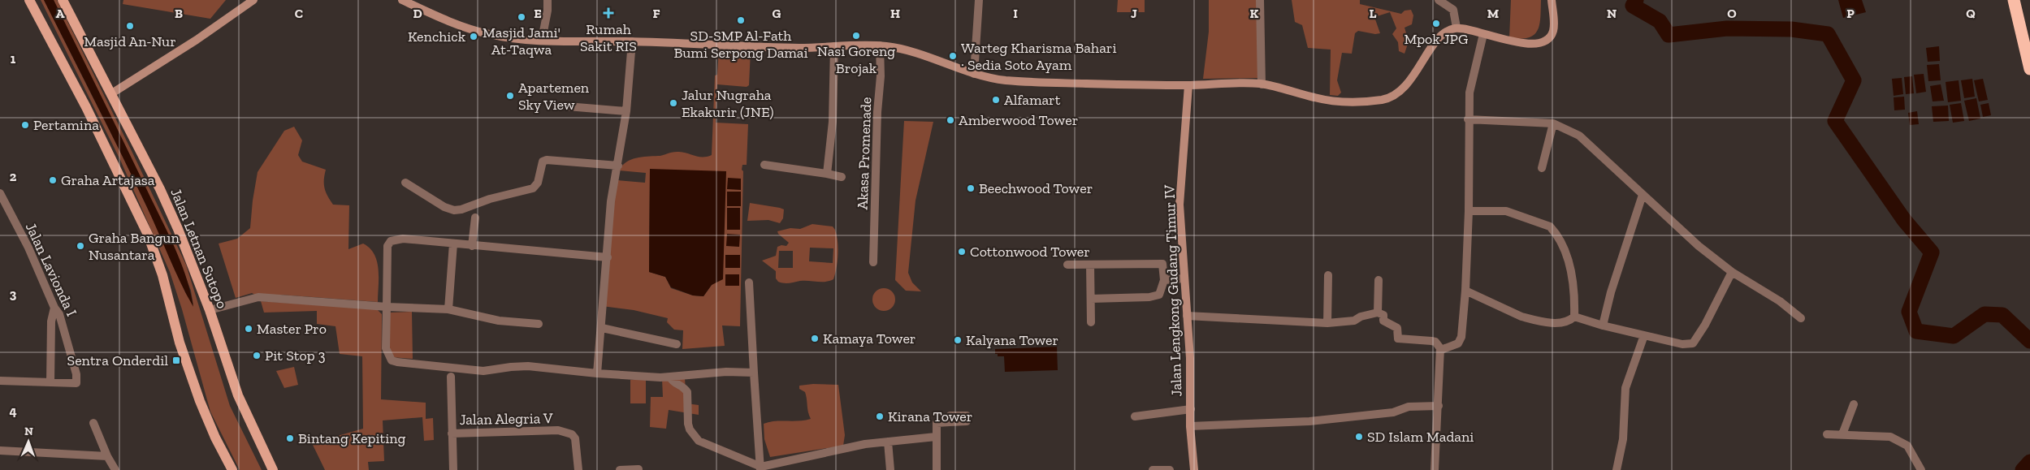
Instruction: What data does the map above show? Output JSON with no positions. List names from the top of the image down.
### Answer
{
  "streets": {
    "main road": ["Jalan Letnan Sutopo"],
    "street": [
      "Akasa Promenade",
      "Jalan Lavionda I",
      "Jalan Lengkong Gudang Timur IV",
      "Jalan Alegria V"
    ]
  },
  "places": {
    "health": ["Rumah Sakit RIS"],
    "other": [
      "Masjid Jami' At-Taqwa",
      "SD-SMP Al-Fath Bumi Serpong Damai",
      "Mpok JPG",
      "Masjid An-Nur",
      "Nasi Goreng Brojak",
      "Kenchick",
      "Warteg Kharisma Bahari · Sedia Soto Ayam",
      "Apartemen Sky View",
      "Alfamart",
      "Jalur Nugraha Ekakurir (JNE)",
      "Amberwood Tower",
      "Pertamina",
      "Graha Artajasa",
      "Beechwood Tower",
      "Graha Bangun Nusantara",
      "Cottonwood Tower",
      "Master Pro",
      "Kamaya Tower",
      "Kalyana Tower",
      "Pit Stop 3",
      "Kirana Tower",
      "SD Islam Madani",
      "Bintang Kepiting"
    ],
    "transit": ["Sentra Onderdil"]
  },
  "north": "top",
  "grid": {
    "columns": [
      "A",
      "B",
      "C",
      "D",
      "E",
      "F",
      "G",
      "H",
      "I",
      "J",
      "K",
      "L",
      "M",
      "N",
      "O",
      "P",
      "Q"
    ],
    "rows": [
      "1",
      "2",
      "3",
      "4"
    ]
  }
}
